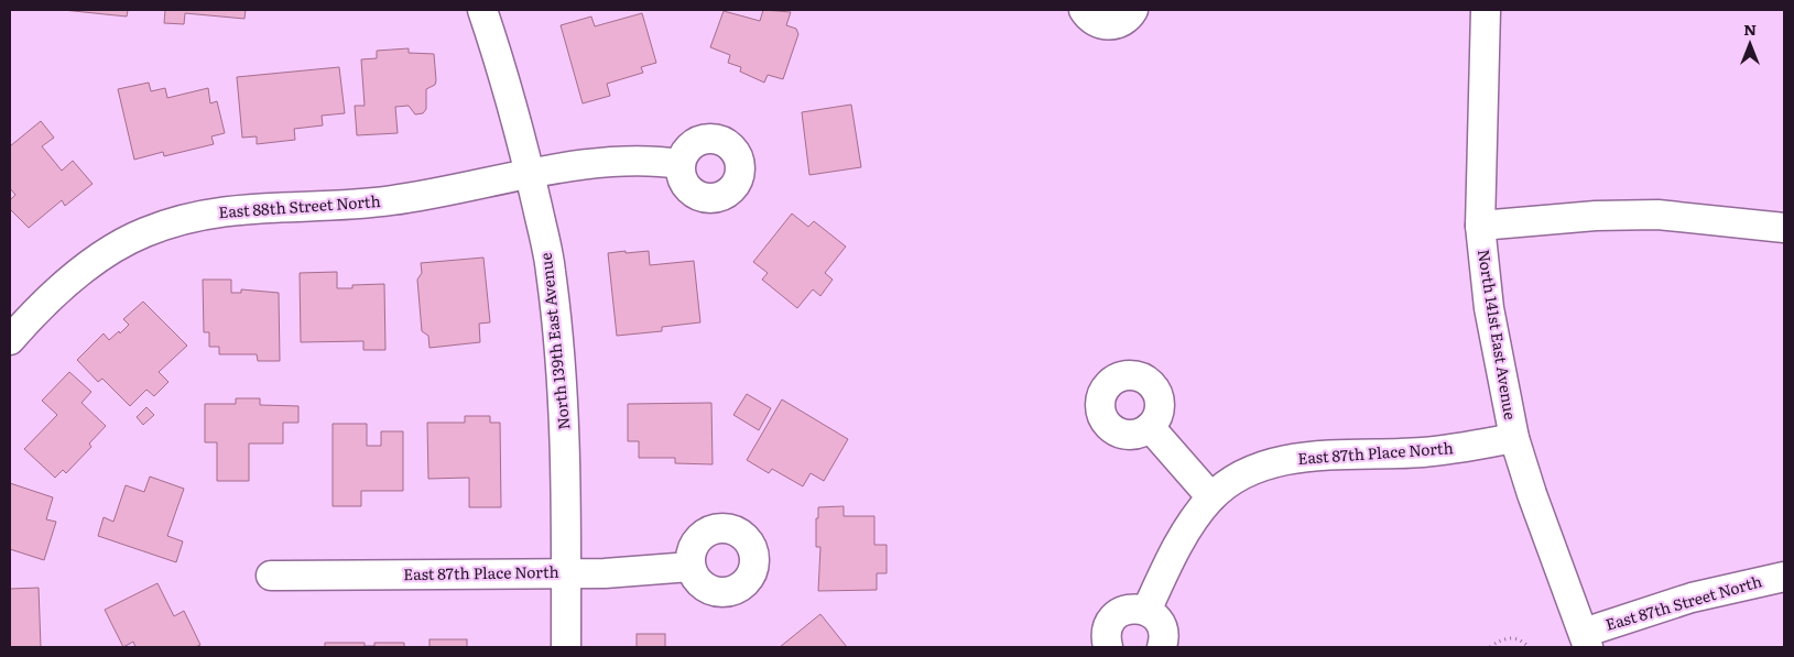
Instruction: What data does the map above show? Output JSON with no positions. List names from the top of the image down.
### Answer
{
  "streets": {
    "street": [
      "East 88th Street North",
      "North 141st East Avenue",
      "North 139th East Avenue",
      "East 87th Place North",
      "East 87th Street North"
    ]
  },
  "crossings": [
    ["East 88th Street North", "North 139th East Avenue"],
    ["North 141st East Avenue", "East 87th Place North"],
    ["North 141st East Avenue", "East 87th Street North"],
    ["North 139th East Avenue", "East 87th Place North"]
  ],
  "north": "top"
}
